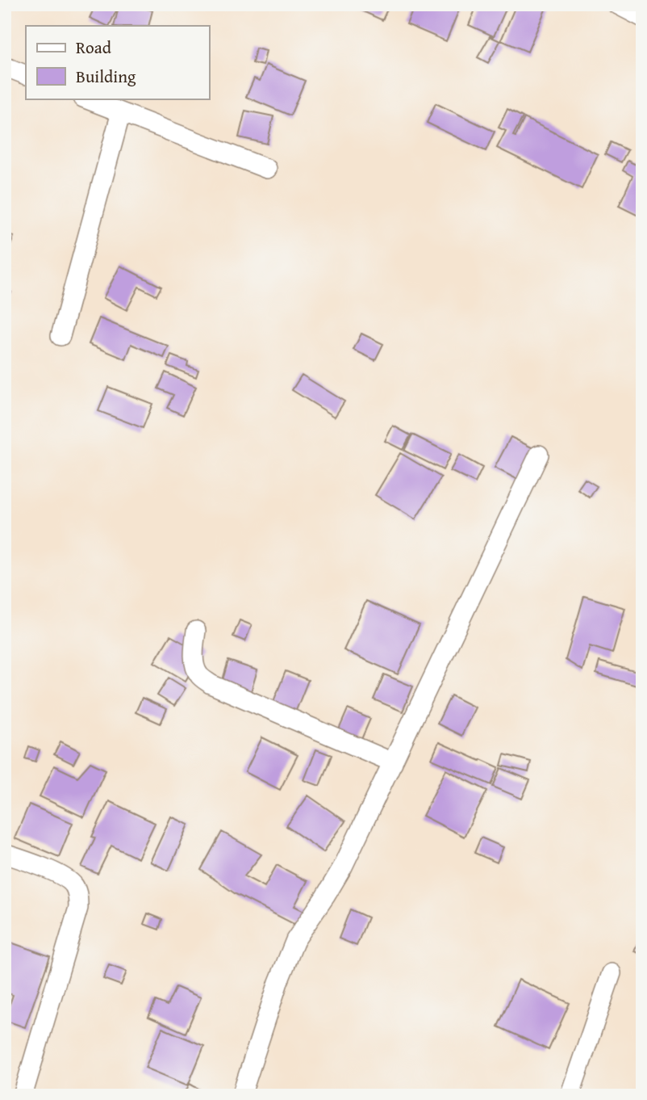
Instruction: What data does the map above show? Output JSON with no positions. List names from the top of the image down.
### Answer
{
  "legend": ["Road", "Building"]
}
